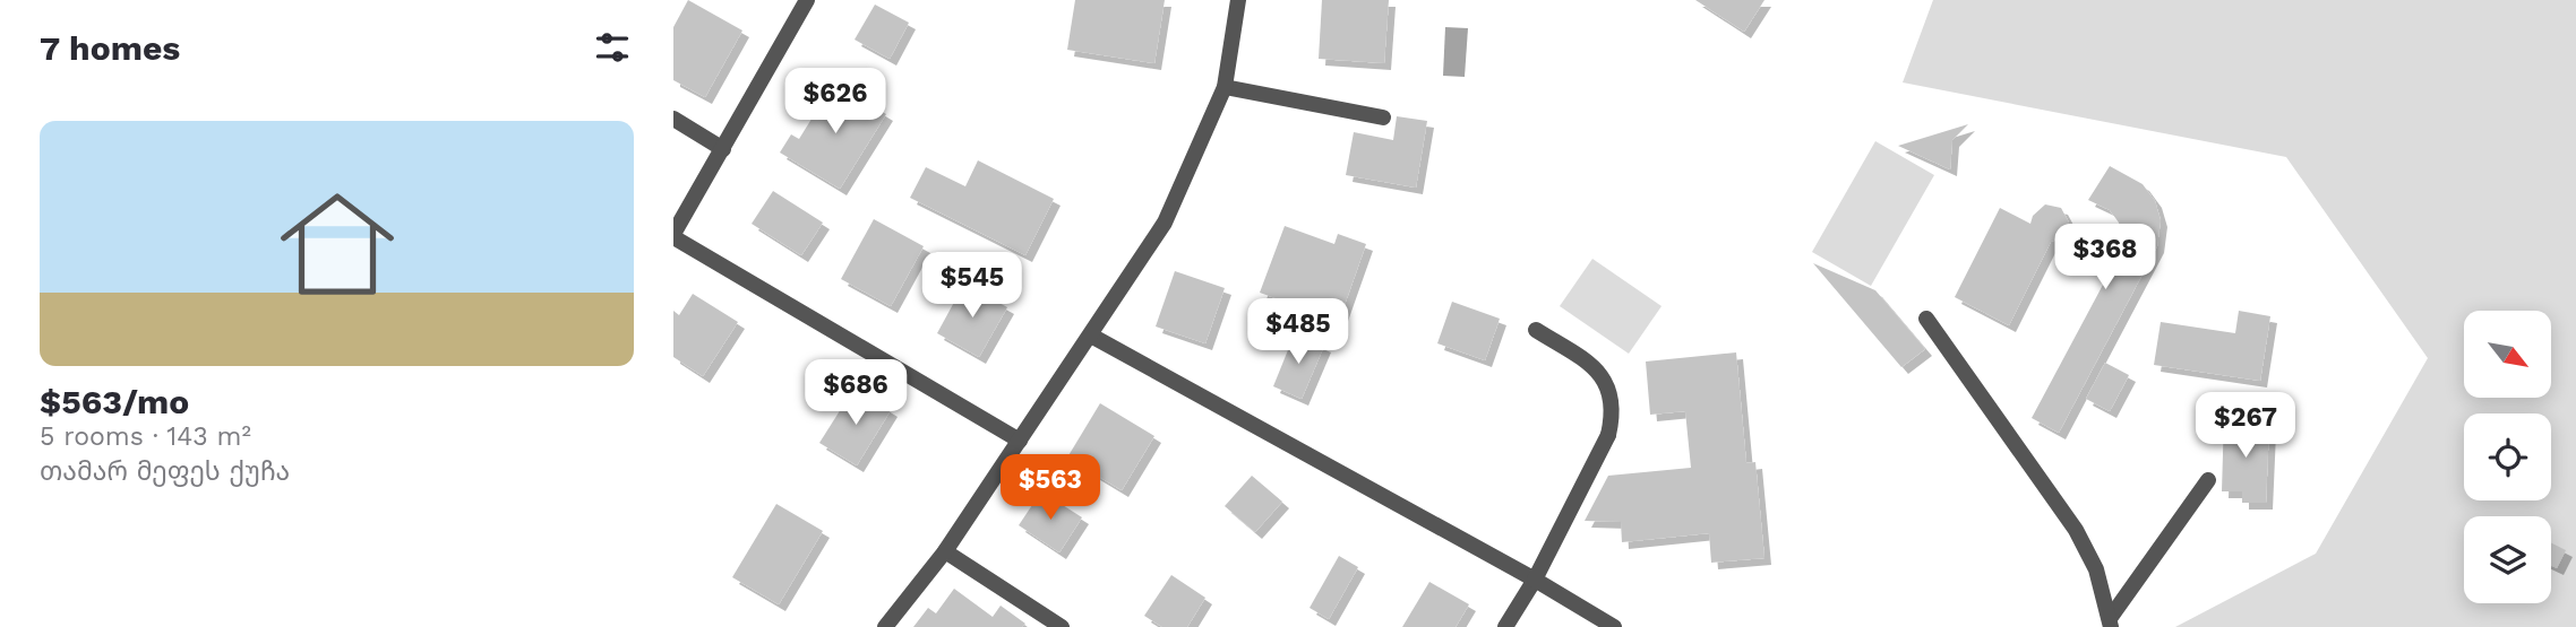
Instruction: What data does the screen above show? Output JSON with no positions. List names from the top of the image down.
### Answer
{
  "north": "bottom right",
  "page": {
    "heading": "7 homes",
    "price": [
      "$626",
      "$368",
      "$545",
      "$485",
      "$686",
      "$267",
      "$563"
    ],
    "list": [
      {
        "name": "$563/mo",
        "note": "5 rooms · 143 m² · თამარ მეფეს ქუჩა"
      }
    ]
  }
}
